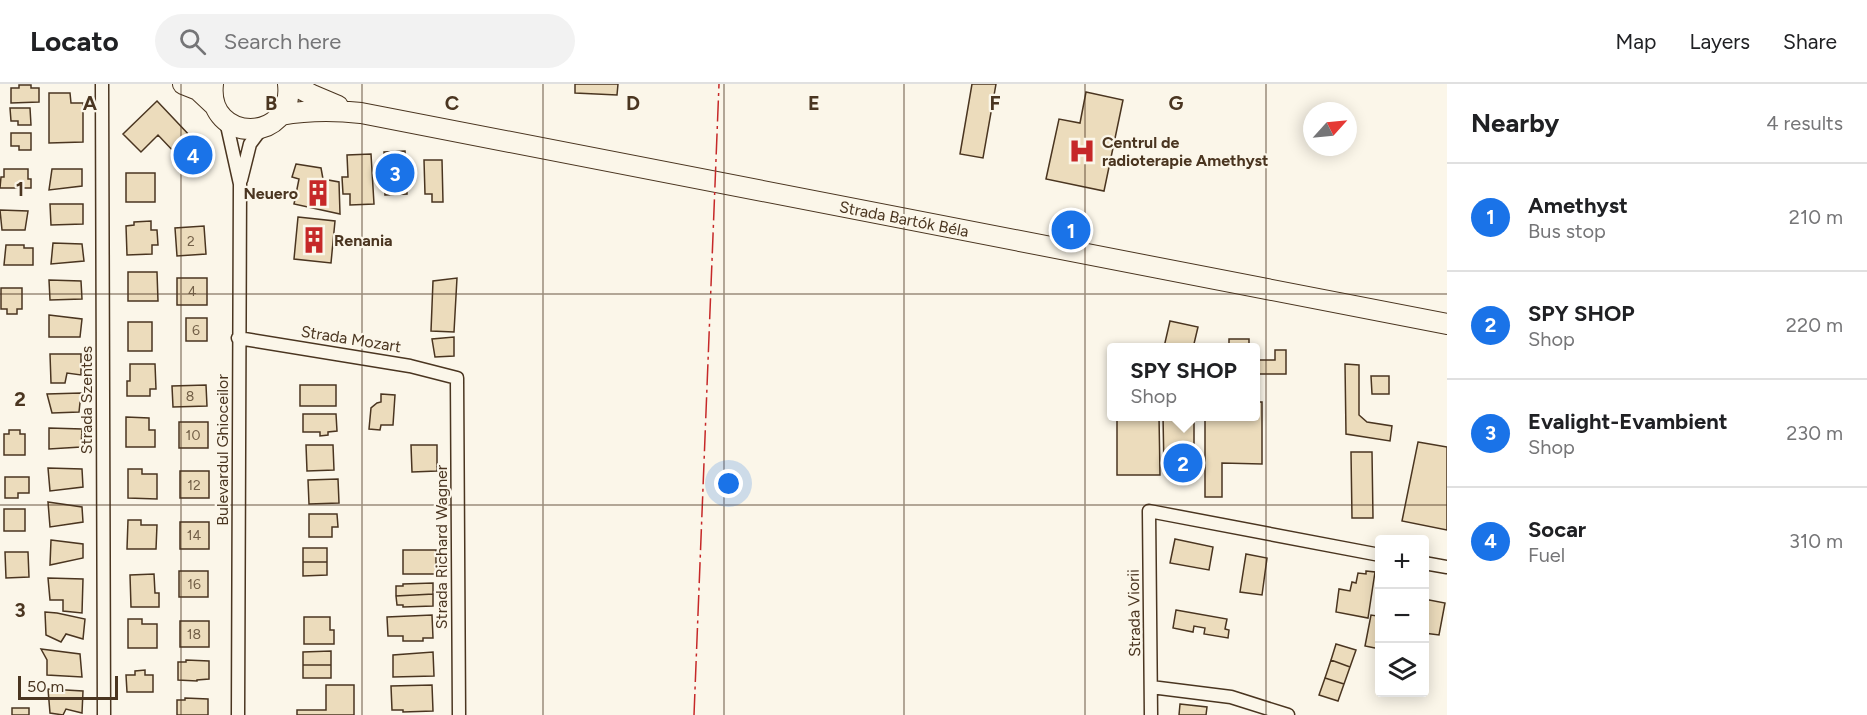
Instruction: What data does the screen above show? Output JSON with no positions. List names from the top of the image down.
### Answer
{
  "streets": {
    "main road": ["Strada Bartók Béla"],
    "street": [
      "Strada Mozart",
      "Strada Szentes",
      "Bulevardul Ghioceilor",
      "Strada Richard Wagner",
      "Strada Viorii"
    ]
  },
  "crossings": [
    ["Strada Mozart", "Bulevardul Ghioceilor"],
    ["Strada Mozart", "Strada Richard Wagner"]
  ],
  "places": {
    "hospital": ["Centrul de radioterapie Amethyst"],
    "building": ["Neuero", "Renania"]
  },
  "house_numbers": [
    "2",
    "4",
    "6",
    "8",
    "10",
    "12",
    "14",
    "16",
    "18"
  ],
  "scale_bar": "50 m",
  "north": "top right",
  "page": {
    "header": "Locato",
    "search": "Search here",
    "nav": ["Map", "Layers", "Share"],
    "heading": ["Nearby", "4 results"],
    "pins": [
      "4",
      "3",
      "1",
      "2"
    ],
    "list": [
      {
        "mark": "1",
        "name": "Amethyst",
        "note": "Bus stop",
        "value": "210 m"
      },
      {
        "mark": "2",
        "name": "SPY SHOP",
        "note": "Shop",
        "value": "220 m"
      },
      {
        "mark": "3",
        "name": "Evalight-Evambient",
        "note": "Shop",
        "value": "230 m"
      },
      {
        "mark": "4",
        "name": "Socar",
        "note": "Fuel",
        "value": "310 m"
      }
    ],
    "popup": ["SPY SHOP", "Shop"],
    "map_buttons": ["+", "−"],
    "scale": "50 m"
  },
  "grid": {
    "columns": [
      "A",
      "B",
      "C",
      "D",
      "E",
      "F",
      "G"
    ],
    "rows": ["1", "2", "3"]
  }
}
